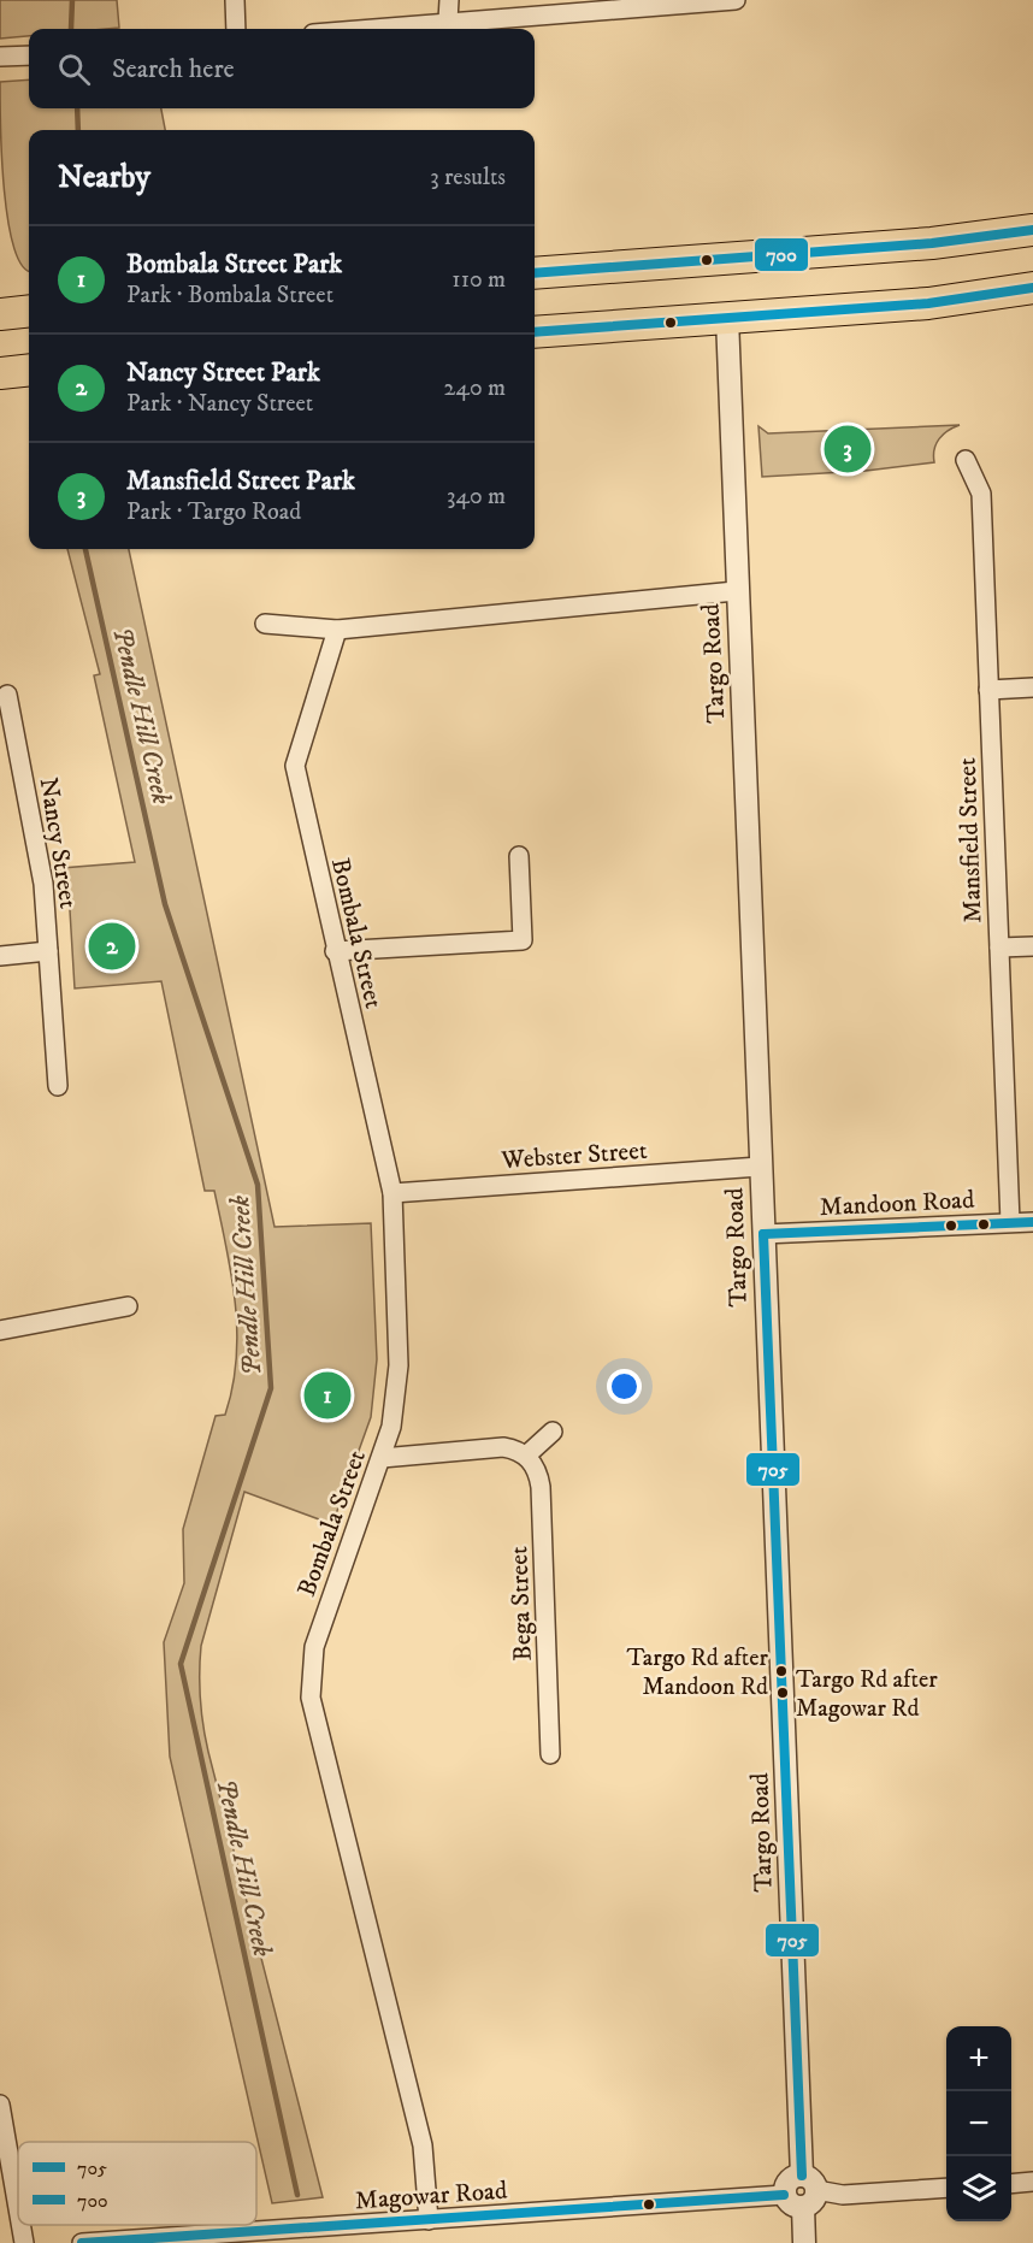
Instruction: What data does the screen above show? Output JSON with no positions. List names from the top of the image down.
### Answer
{
  "streets": {
    "street": [
      "Targo Road",
      "Mansfield Street",
      "Nancy Street",
      "Bombala Street",
      "Webster Street",
      "Mandoon Road",
      "Bega Street",
      "Magowar Road"
    ]
  },
  "crossings": [
    ["Targo Road", "Webster Street"],
    ["Targo Road", "Mandoon Road"],
    ["Mansfield Street", "Mandoon Road"],
    ["Bombala Street", "Webster Street"],
    ["Bombala Street", "Magowar Road"]
  ],
  "water": ["Pendle Hill Creek"],
  "places": ["Targo Rd after Mandoon Rd", "Targo Rd after Magowar Rd"],
  "lines": ["transit line 700", "transit line 705"],
  "legend": ["705", "700"],
  "page": {
    "search": "Search here",
    "heading": ["Nearby", "3 results"],
    "list": [
      {
        "mark": "1",
        "name": "Bombala Street Park",
        "note": "Park · Bombala Street",
        "value": "110 m"
      },
      {
        "mark": "2",
        "name": "Nancy Street Park",
        "note": "Park · Nancy Street",
        "value": "240 m"
      },
      {
        "mark": "3",
        "name": "Mansfield Street Park",
        "note": "Park · Targo Road",
        "value": "340 m"
      }
    ],
    "pins": ["3", "2", "1"],
    "map_buttons": ["+", "−"]
  }
}
